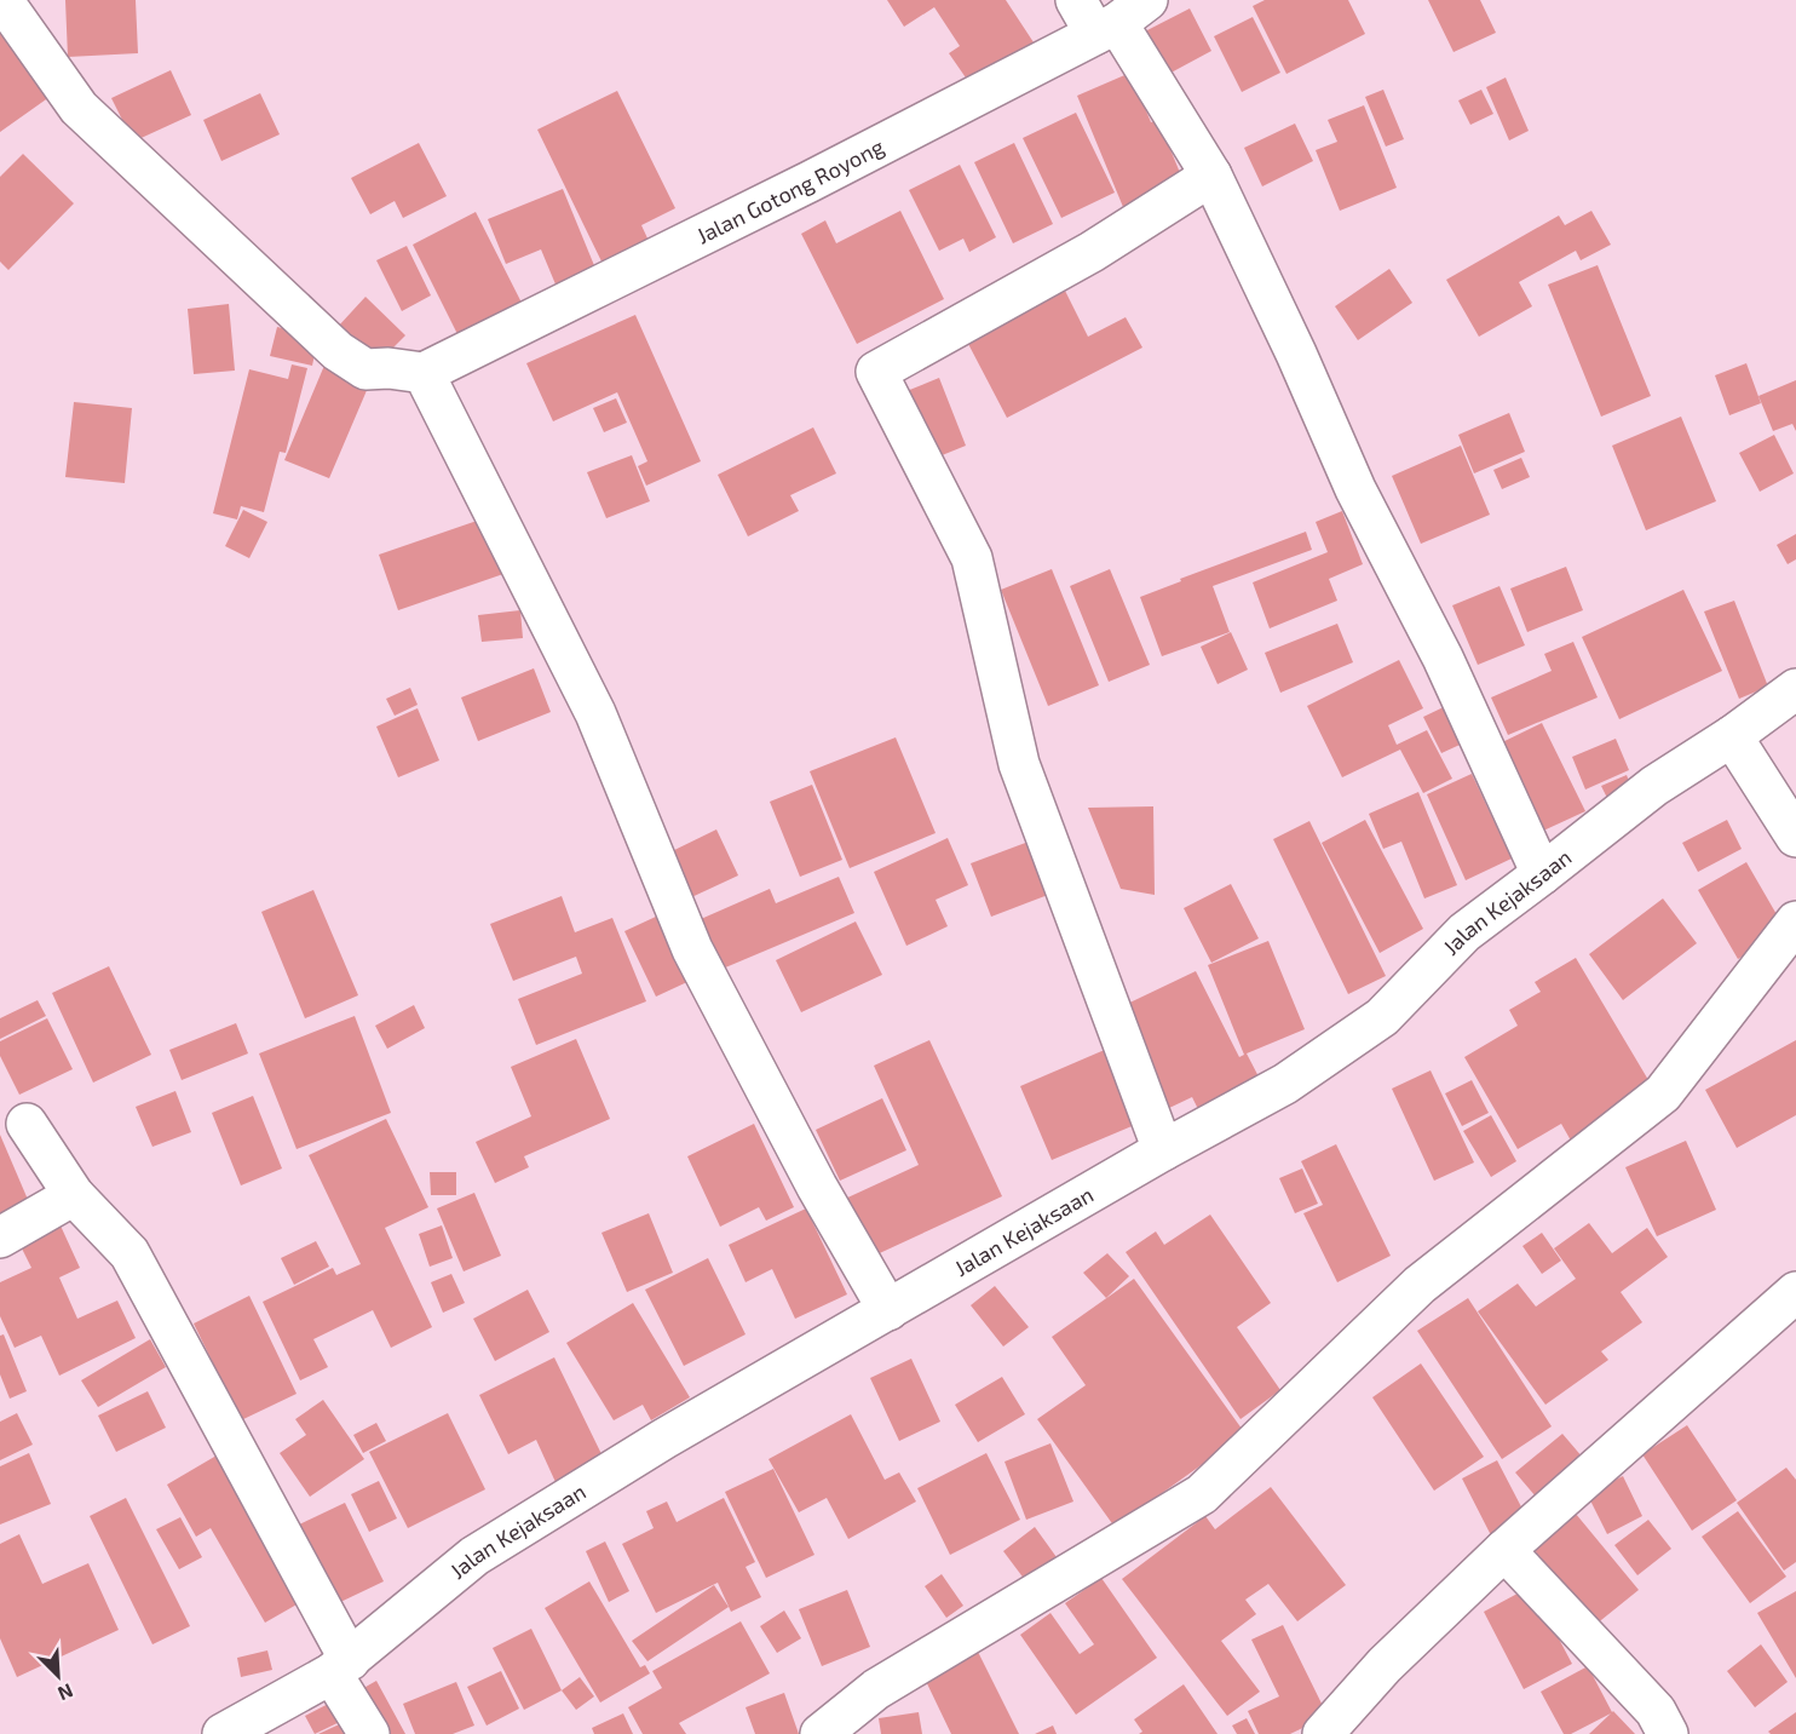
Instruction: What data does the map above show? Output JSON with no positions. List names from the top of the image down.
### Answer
{
  "streets": {
    "street": ["Jalan Gotong Royong", "Jalan Kejaksaan"]
  },
  "north": "bottom right"
}
